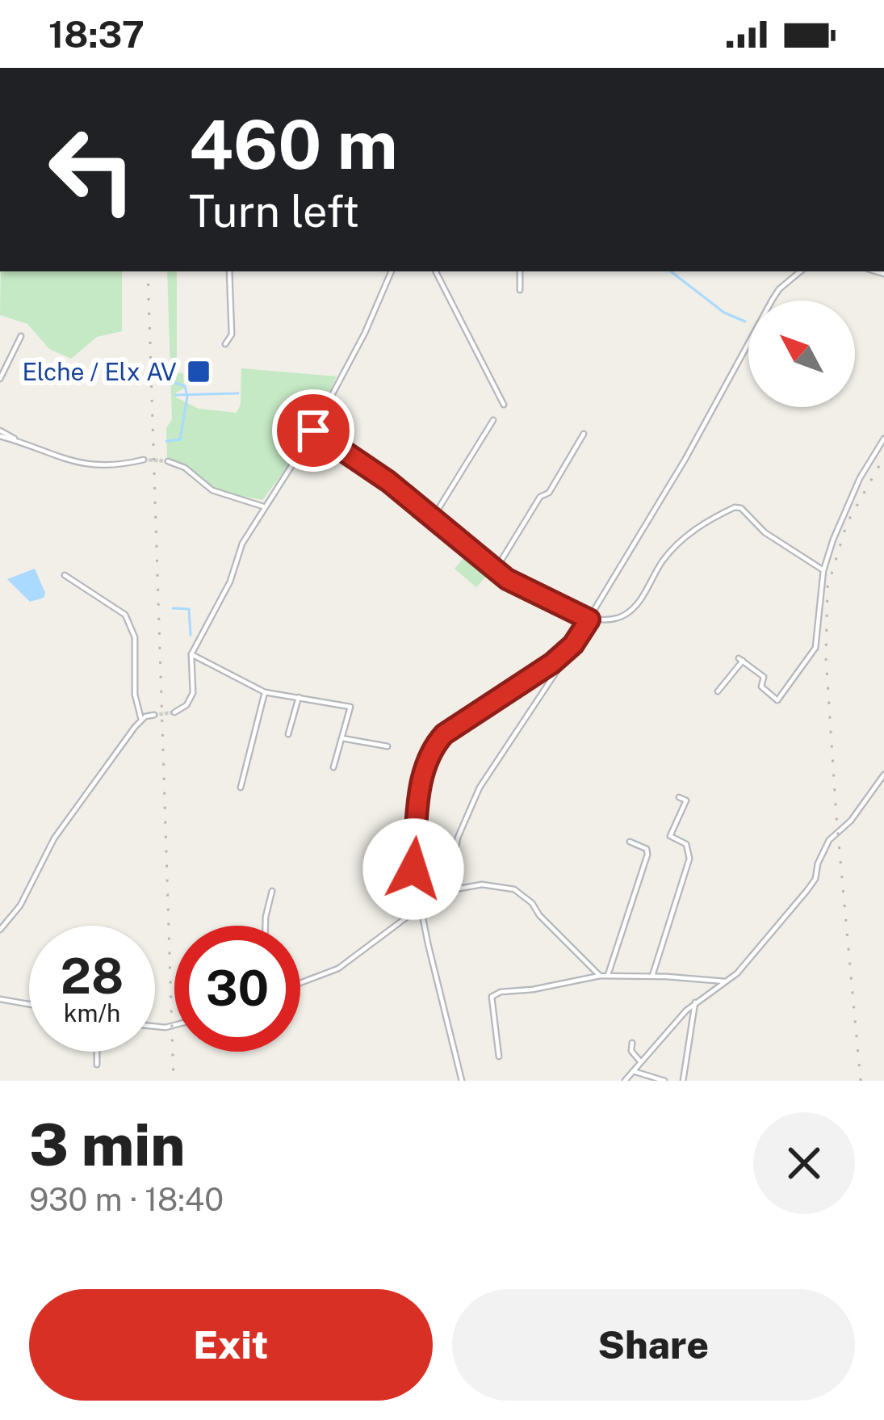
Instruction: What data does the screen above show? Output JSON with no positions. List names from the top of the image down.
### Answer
{
  "places": {
    "transit": ["Elche / Elx AV"]
  },
  "north": "top left",
  "page": {
    "status": "18:37",
    "turn": ["460 m", "Turn left"],
    "speed": "28 km/h",
    "limit": "30",
    "heading": ["3 min", "930 m · 18:40"],
    "buttons": ["Exit", "Share"]
  }
}
